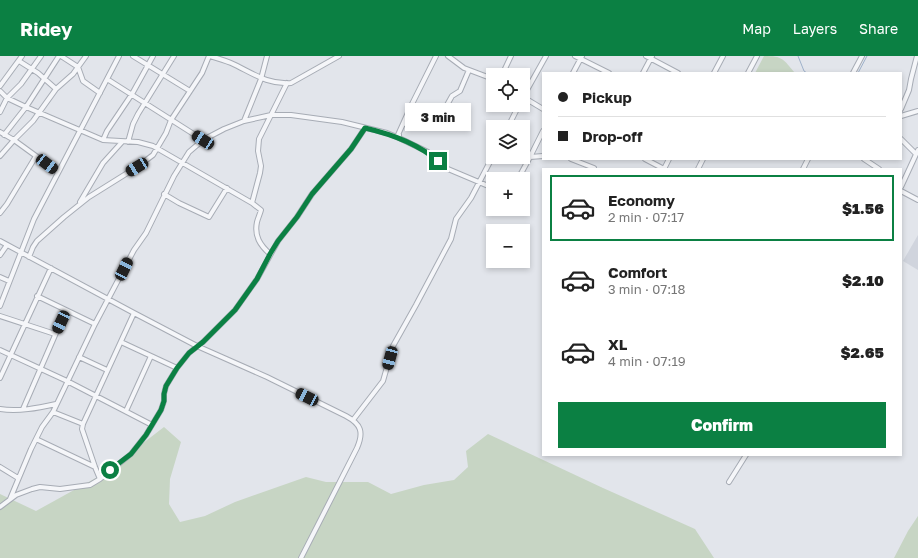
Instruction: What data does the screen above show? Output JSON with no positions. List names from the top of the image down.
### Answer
{
  "page": {
    "header": "Ridey",
    "nav": ["Map", "Layers", "Share"],
    "map_buttons": ["+", "−"],
    "banner": ["Pickup", "Drop-off"],
    "bubble": "3 min",
    "list": [
      {
        "name": "Economy",
        "note": "2 min · 07:17",
        "value": "$1.56"
      },
      {
        "name": "Comfort",
        "note": "3 min · 07:18",
        "value": "$2.10"
      },
      {
        "name": "XL",
        "note": "4 min · 07:19",
        "value": "$2.65"
      }
    ],
    "buttons": "Confirm"
  }
}
